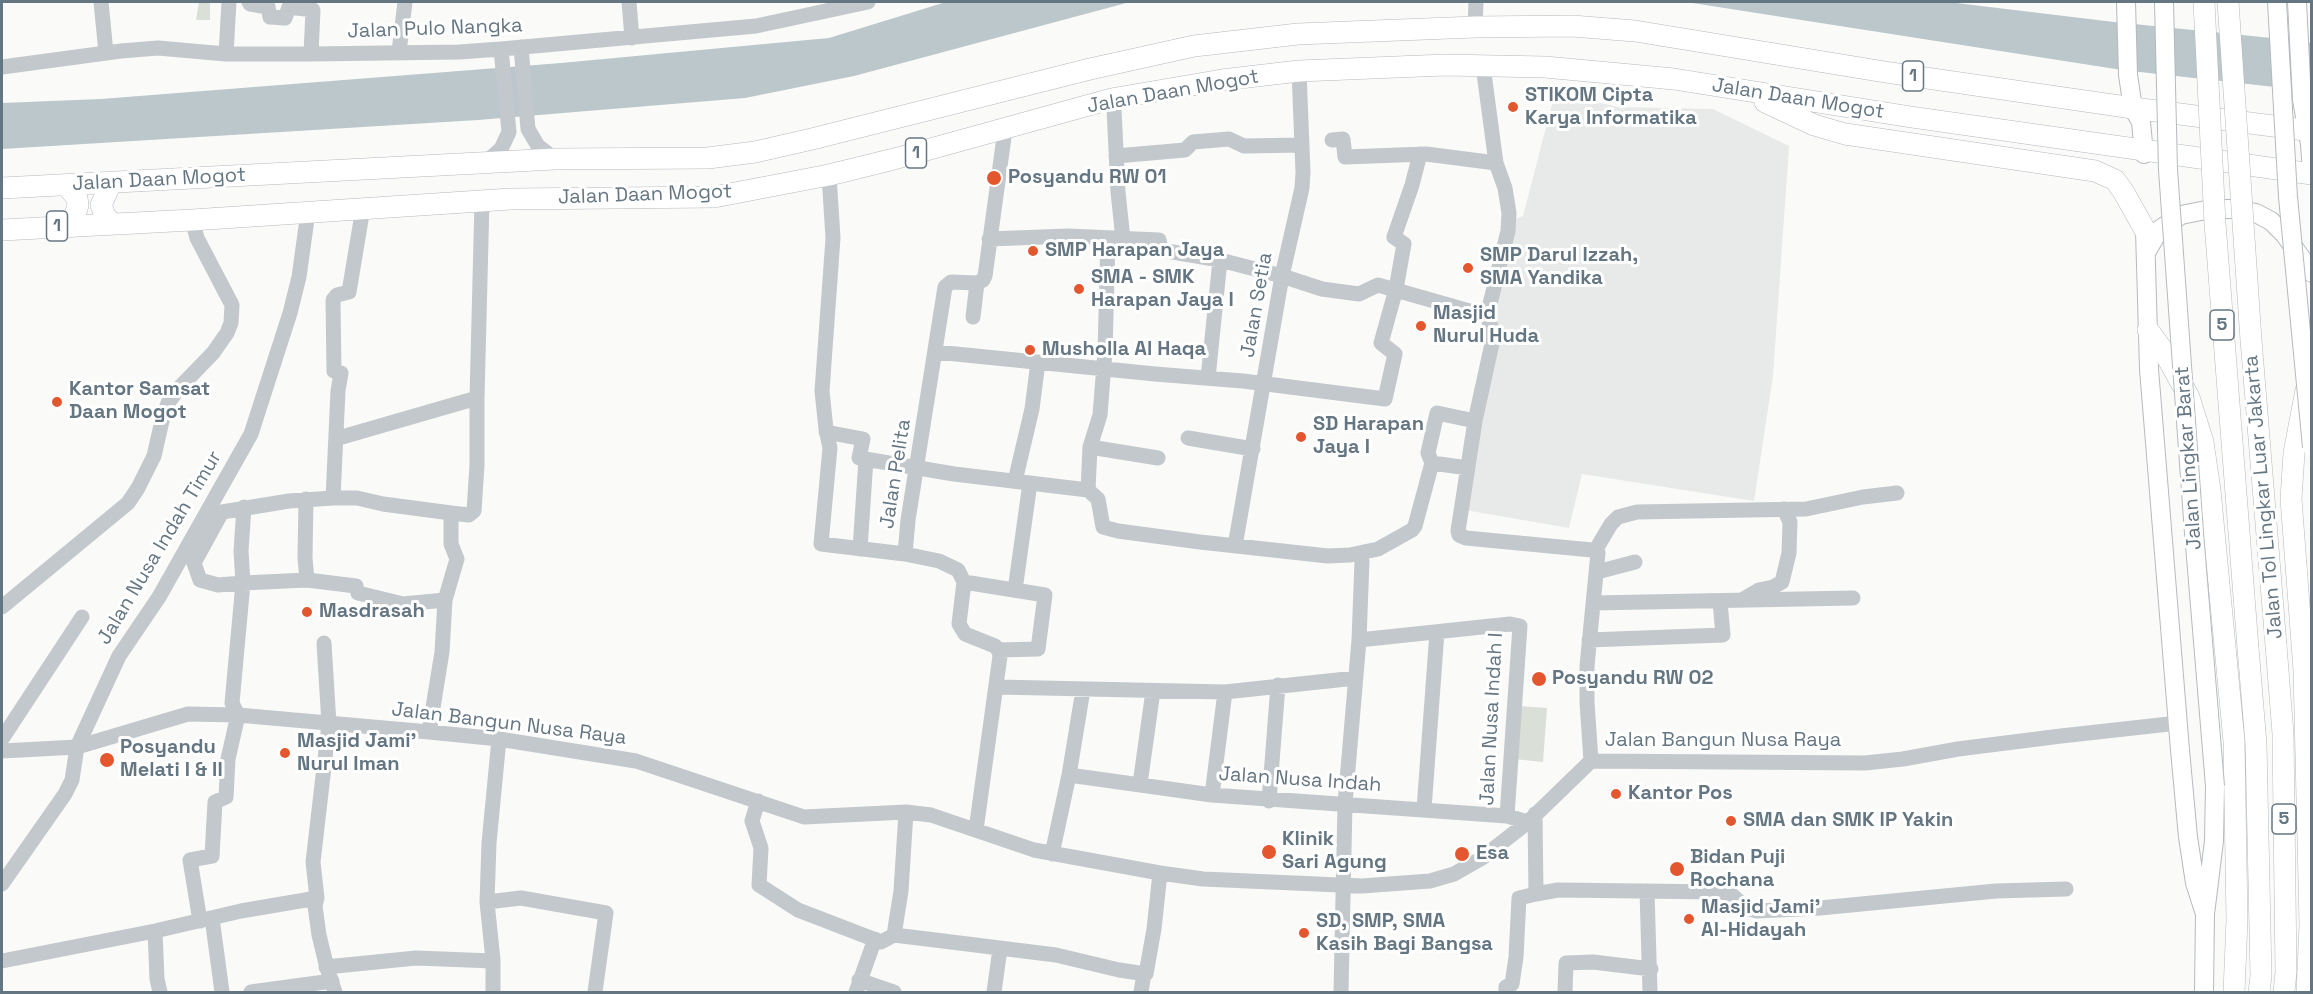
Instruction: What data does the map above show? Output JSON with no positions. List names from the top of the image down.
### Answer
{
  "streets": {
    "highway": [
      "1",
      "Jalan Daan Mogot",
      "5",
      "Jalan Tol Lingkar Luar Jakarta"
    ],
    "main road": ["Jalan Lingkar Barat"],
    "street": [
      "Jalan Pulo Nangka",
      "Jalan Setia",
      "Jalan Pelita",
      "Jalan Nusa Indah Timur",
      "Jalan Nusa Indah I",
      "Jalan Bangun Nusa Raya",
      "Jalan Nusa Indah"
    ]
  },
  "crossings": [
    ["Jalan Daan Mogot", "Jalan Setia"],
    ["Jalan Daan Mogot", "Jalan Nusa Indah Timur"],
    ["Jalan Lingkar Barat", "Jalan Bangun Nusa Raya"],
    ["Jalan Nusa Indah Timur", "Jalan Bangun Nusa Raya"],
    ["Jalan Nusa Indah I", "Jalan Nusa Indah"],
    ["Jalan Bangun Nusa Raya", "Jalan Nusa Indah"]
  ],
  "places": [
    "STIKOM Cipta Karya Informatika",
    "Posyandu RW 01",
    "SMP Harapan Jaya",
    "SMP Darul Izzah, SMA Yandika",
    "SMA - SMK Harapan Jaya I",
    "Masjid Nurul Huda",
    "Musholla Al Haqa",
    "Kantor Samsat Daan Mogot",
    "SD Harapan Jaya I",
    "Masdrasah",
    "Posyandu RW 02",
    "Masjid Jami' Nurul Iman",
    "Posyandu Melati I & II",
    "Kantor Pos",
    "SMA dan SMK IP Yakin",
    "Klinik Sari Agung",
    "Esa",
    "Bidan Puji Rochana",
    "Masjid Jami' Al-Hidayah",
    "SD, SMP, SMA Kasih Bagi Bangsa"
  ]
}
